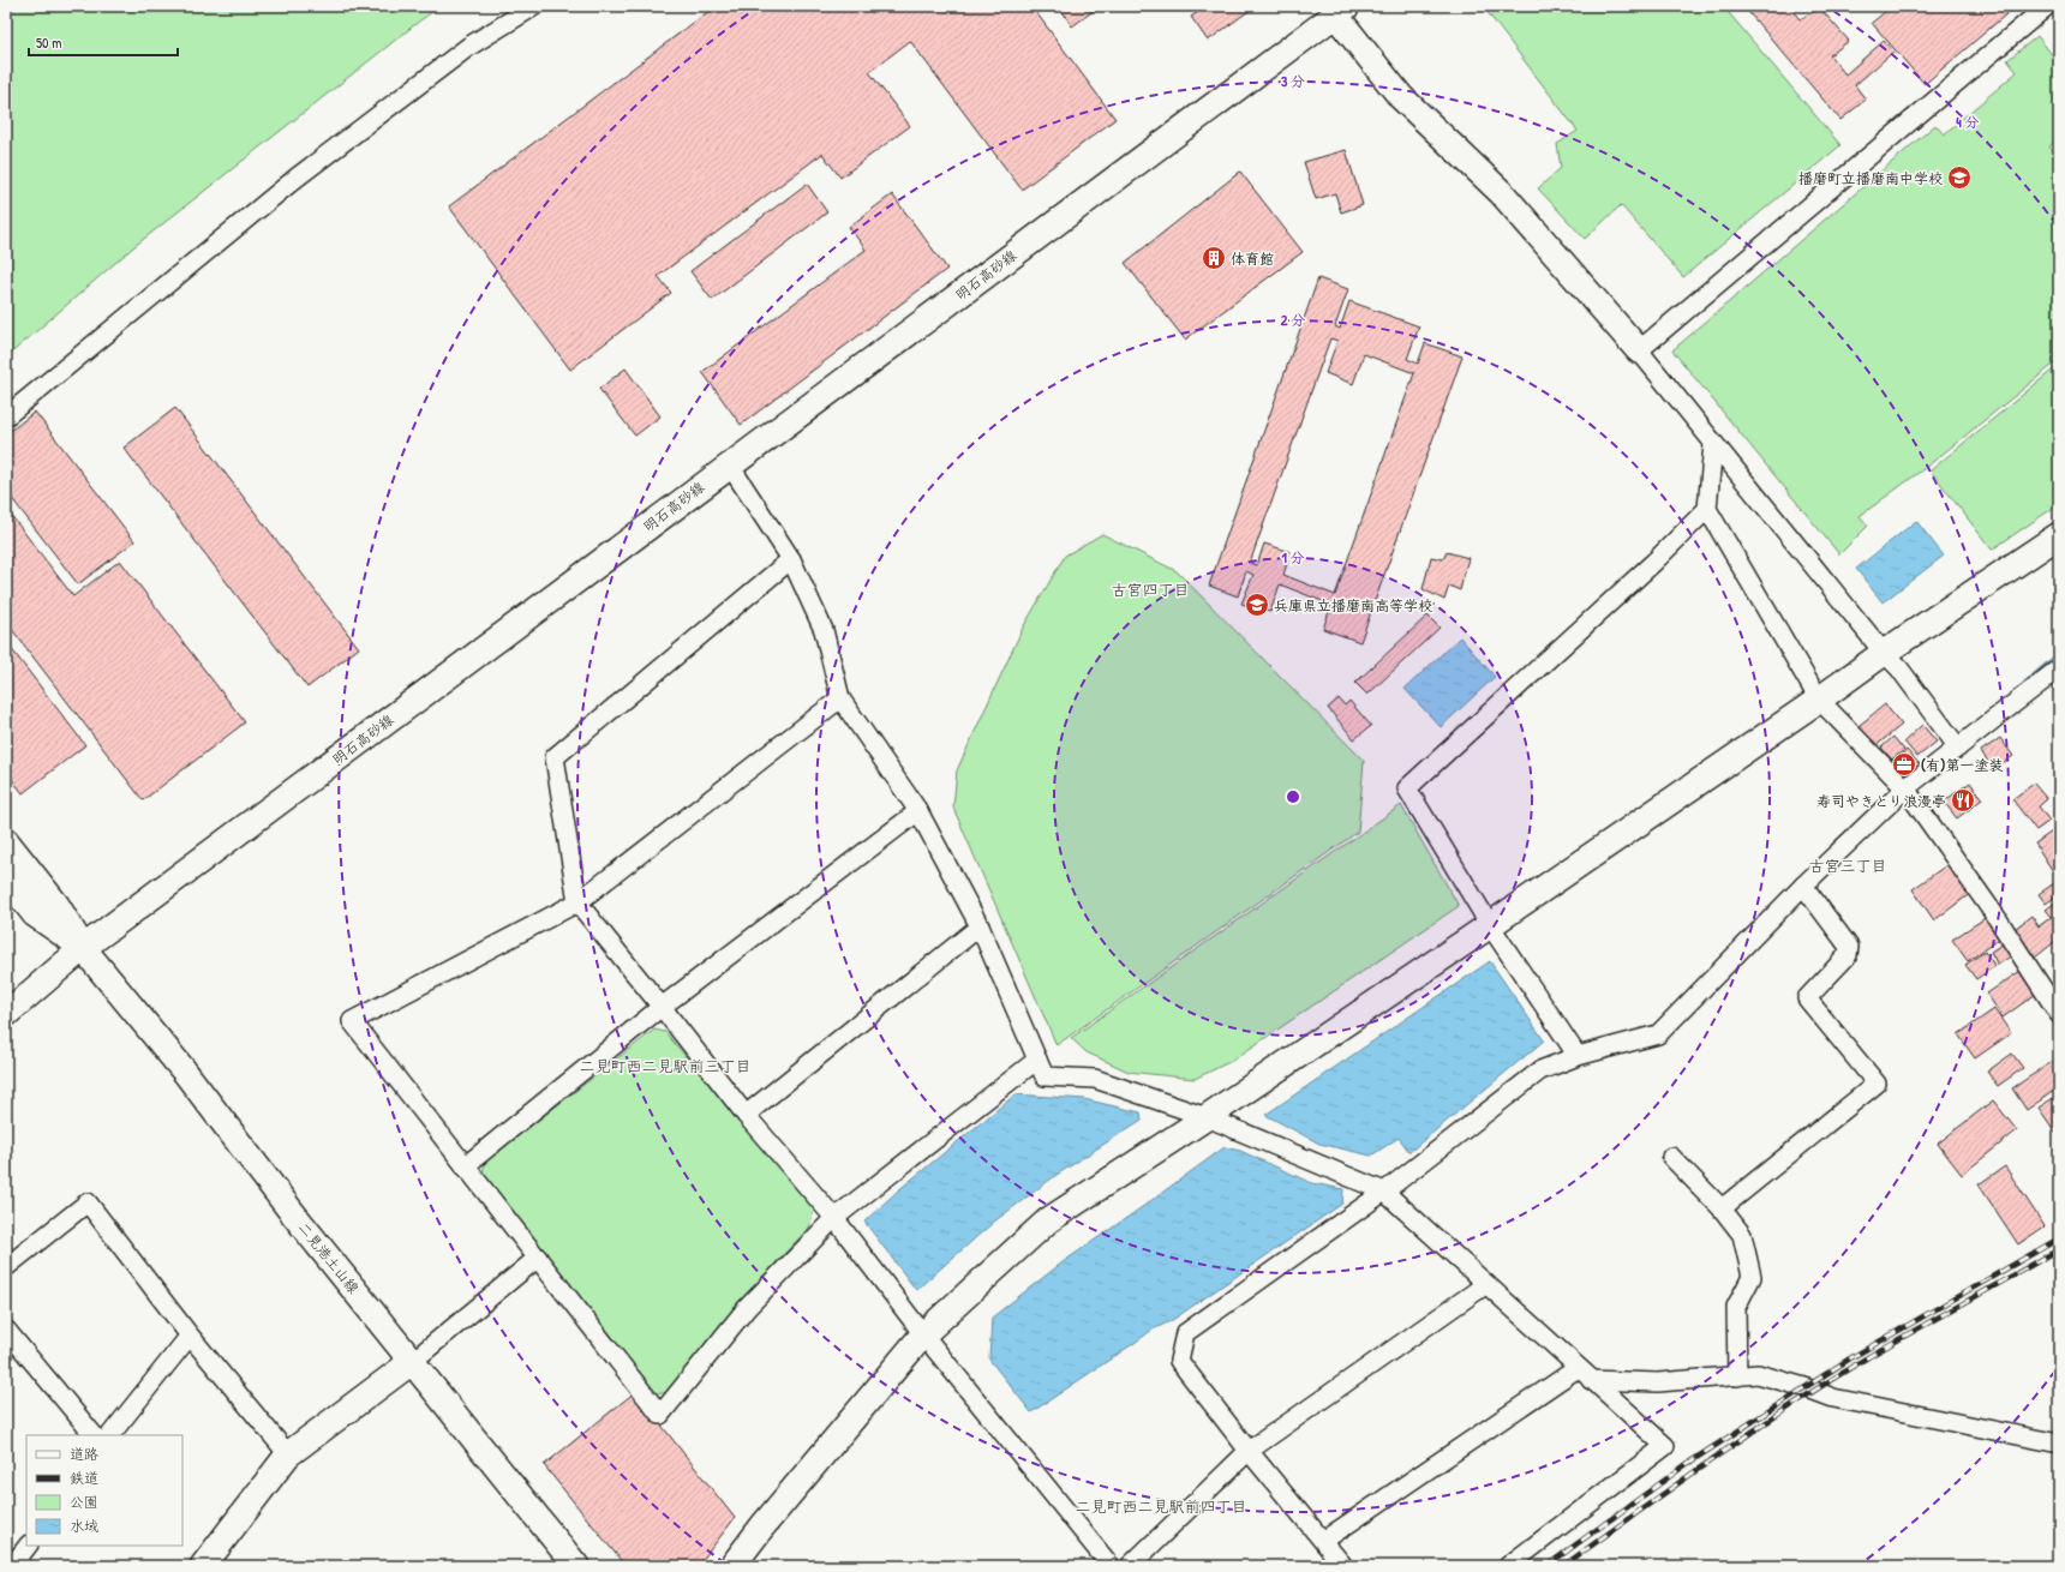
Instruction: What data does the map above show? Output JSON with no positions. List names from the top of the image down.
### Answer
{
  "streets": {
    "main road": ["明石高砂線", "二見港土山線"]
  },
  "crossings": [
    ["明石高砂線", "二見港土山線"]
  ],
  "districts": [
    "古宮四丁目",
    "古宮三丁目",
    "二見町西二見駅前三丁目",
    "二見町西二見駅前四丁目"
  ],
  "places": {
    "school or university": ["播磨町立播磨南中学校", "兵庫県立播磨南高等学校"],
    "building": ["体育館"],
    "office": ["(有)第一塗装"],
    "restaurant": ["寿司やきとり浪漫亭"]
  },
  "legend": [
    "道路",
    "鉄道",
    "公園",
    "水域"
  ],
  "scale_bar": "50 m",
  "rings": [
    "3 分",
    "4 分",
    "2 分",
    "1 分"
  ]
}
